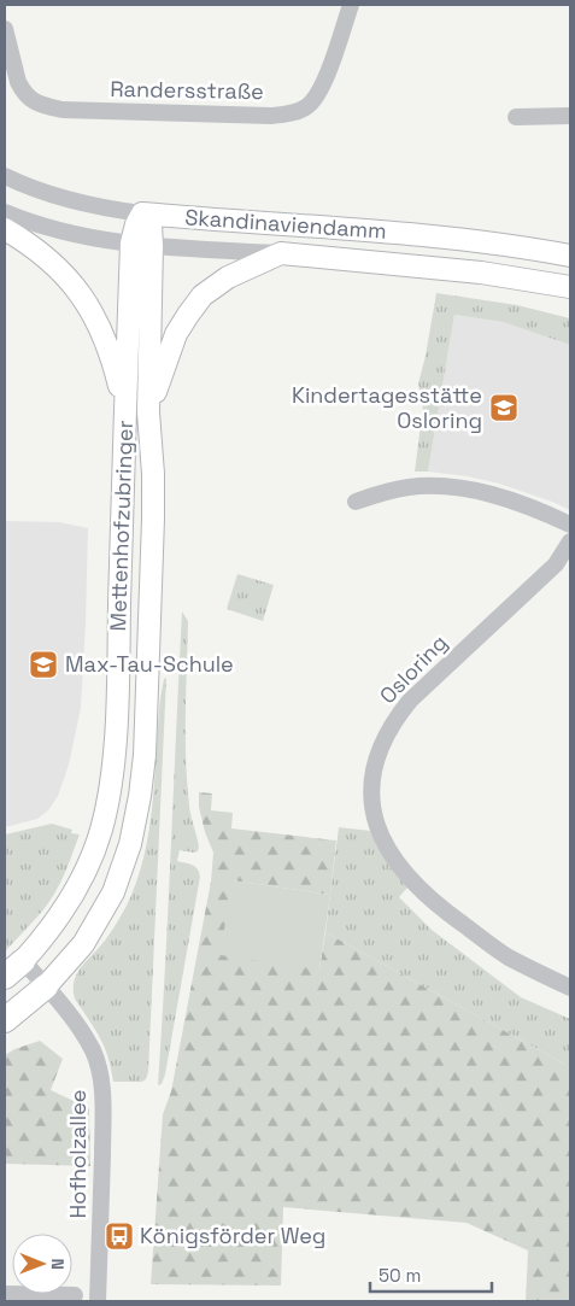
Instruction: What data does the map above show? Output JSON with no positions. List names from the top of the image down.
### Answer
{
  "streets": {
    "main road": ["Skandinaviendamm", "Mettenhofzubringer"],
    "street": ["Randersstraße", "Osloring", "Hofholzallee"]
  },
  "crossings": [
    ["Skandinaviendamm", "Mettenhofzubringer"],
    ["Mettenhofzubringer", "Hofholzallee"]
  ],
  "places": {
    "school or university": ["Kindertagesstätte Osloring", "Max-Tau-Schule"],
    "bus stop": ["Königsförder Weg"]
  },
  "scale_bar": "50 m",
  "north": "right"
}
